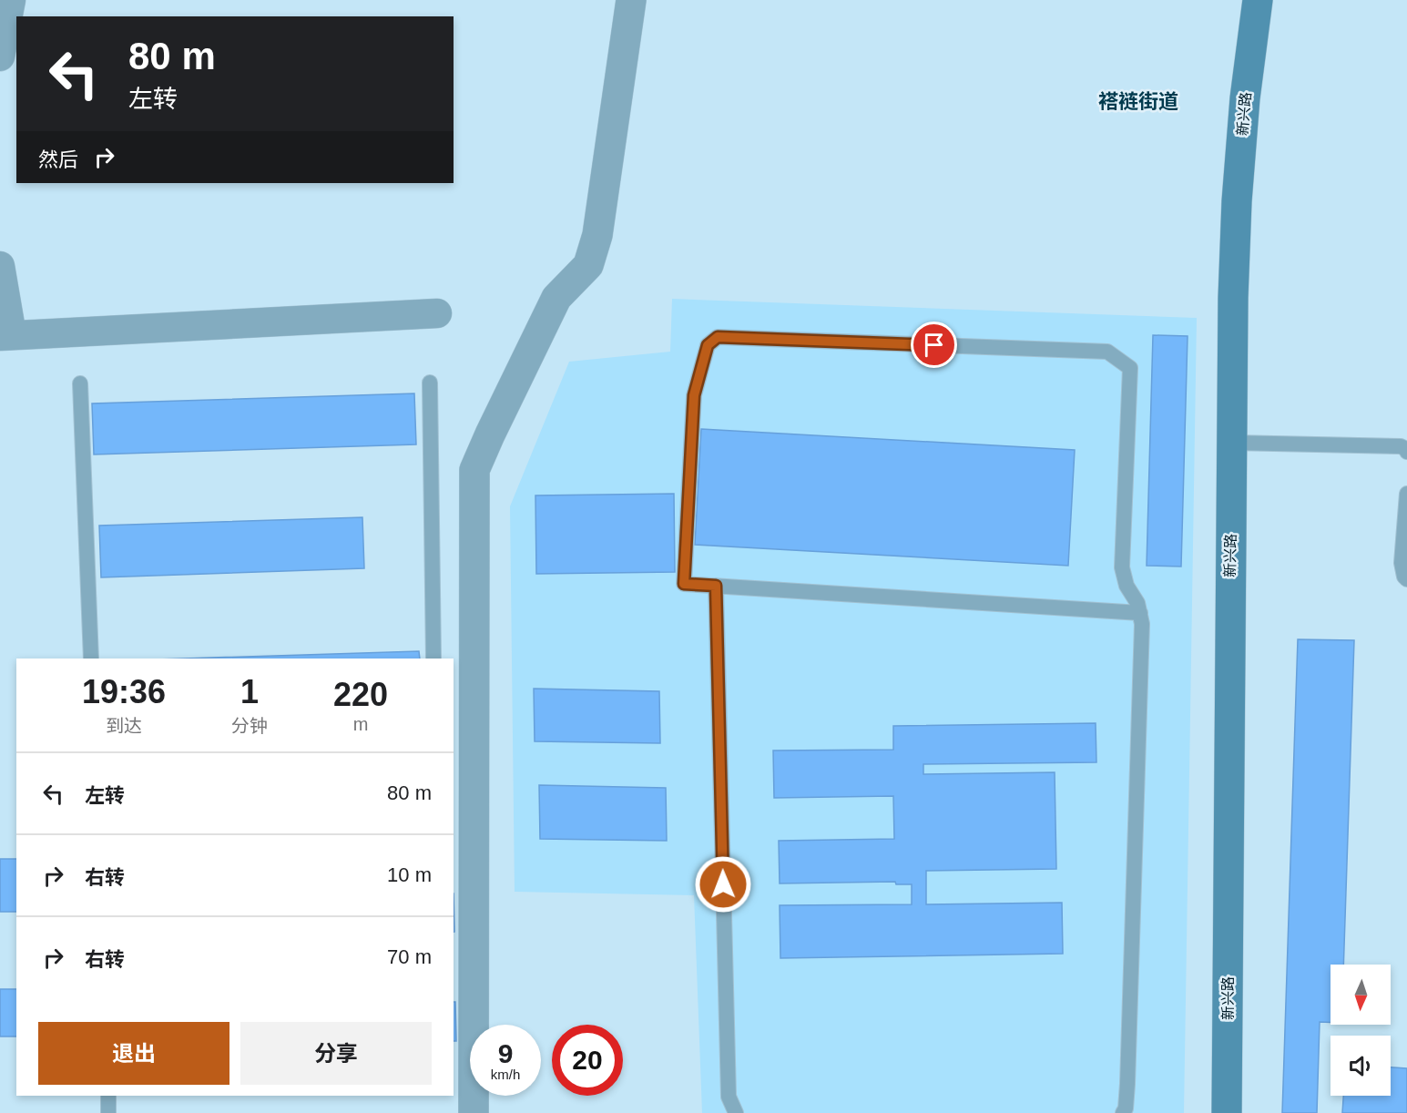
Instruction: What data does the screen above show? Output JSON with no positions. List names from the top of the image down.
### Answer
{
  "streets": {
    "main road": ["新兴路"]
  },
  "districts": ["褡裢街道"],
  "north": "bottom",
  "page": {
    "turn": ["80 m", "左转"],
    "then": "然后",
    "eta": [
      "19:36",
      "到达",
      "1",
      "分钟",
      "220",
      "m"
    ],
    "list": [
      {
        "name": "左转",
        "value": "80 m"
      },
      {
        "name": "右转",
        "value": "10 m"
      },
      {
        "name": "右转",
        "value": "70 m"
      }
    ],
    "buttons": ["退出", "分享"],
    "speed": "9 km/h",
    "limit": "20"
  }
}
